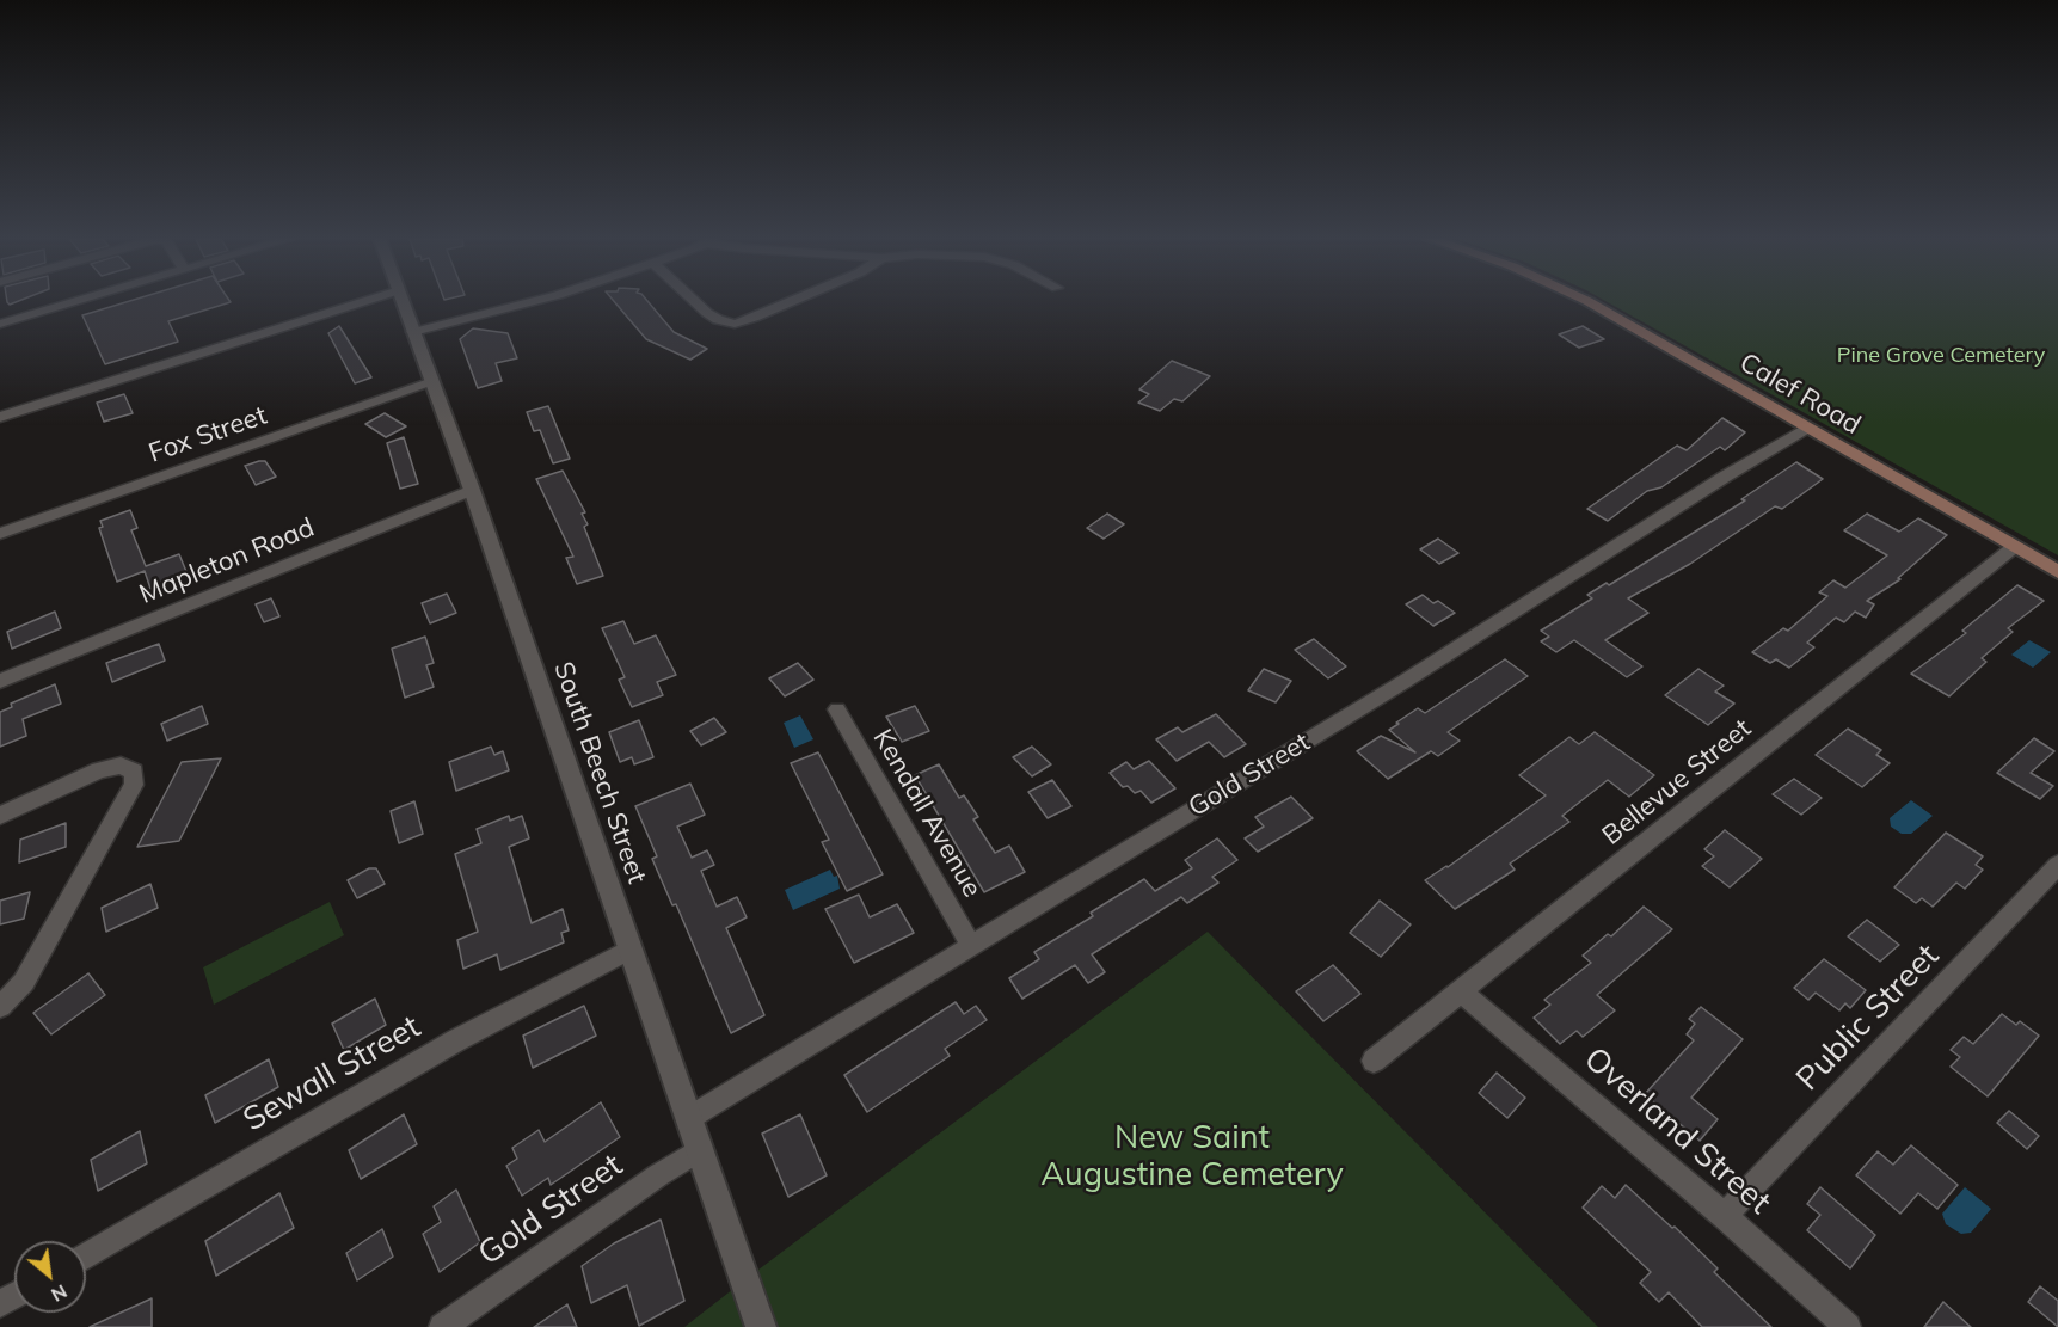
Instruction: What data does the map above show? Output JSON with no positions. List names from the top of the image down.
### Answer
{
  "streets": {
    "main road": ["Calef Road"],
    "street": [
      "Fox Street",
      "Mapleton Road",
      "South Beech Street",
      "Gold Street",
      "Bellevue Street",
      "Kendall Avenue",
      "Public Street",
      "Sewall Street",
      "Overland Street"
    ]
  },
  "crossings": [
    ["Calef Road", "Gold Street"],
    ["Calef Road", "Bellevue Street"],
    ["Fox Street", "South Beech Street"],
    ["Mapleton Road", "South Beech Street"],
    ["South Beech Street", "Gold Street"],
    ["South Beech Street", "Sewall Street"],
    ["Gold Street", "Kendall Avenue"],
    ["Bellevue Street", "Overland Street"],
    ["Public Street", "Overland Street"]
  ],
  "parks": ["Pine Grove Cemetery", "New Saint Augustine Cemetery"],
  "north": "bottom right"
}
